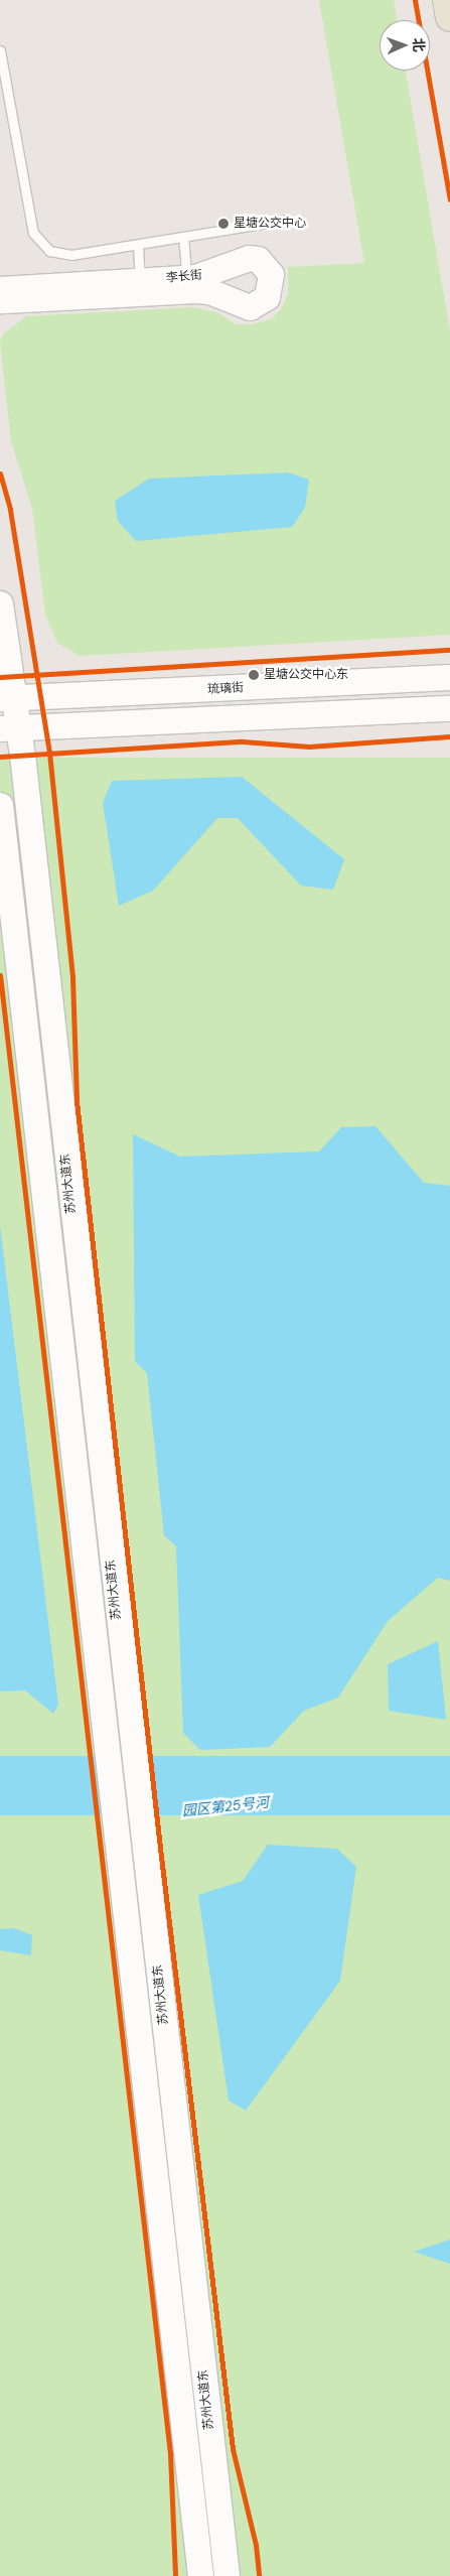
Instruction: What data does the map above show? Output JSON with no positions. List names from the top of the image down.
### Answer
{
  "streets": {
    "main road": ["李长街", "琉璃街", "苏州大道东"]
  },
  "crossings": [
    ["琉璃街", "苏州大道东"]
  ],
  "water": ["园区第25号河"],
  "places": ["星塘公交中心", "星塘公交中心东"],
  "north": "right"
}
